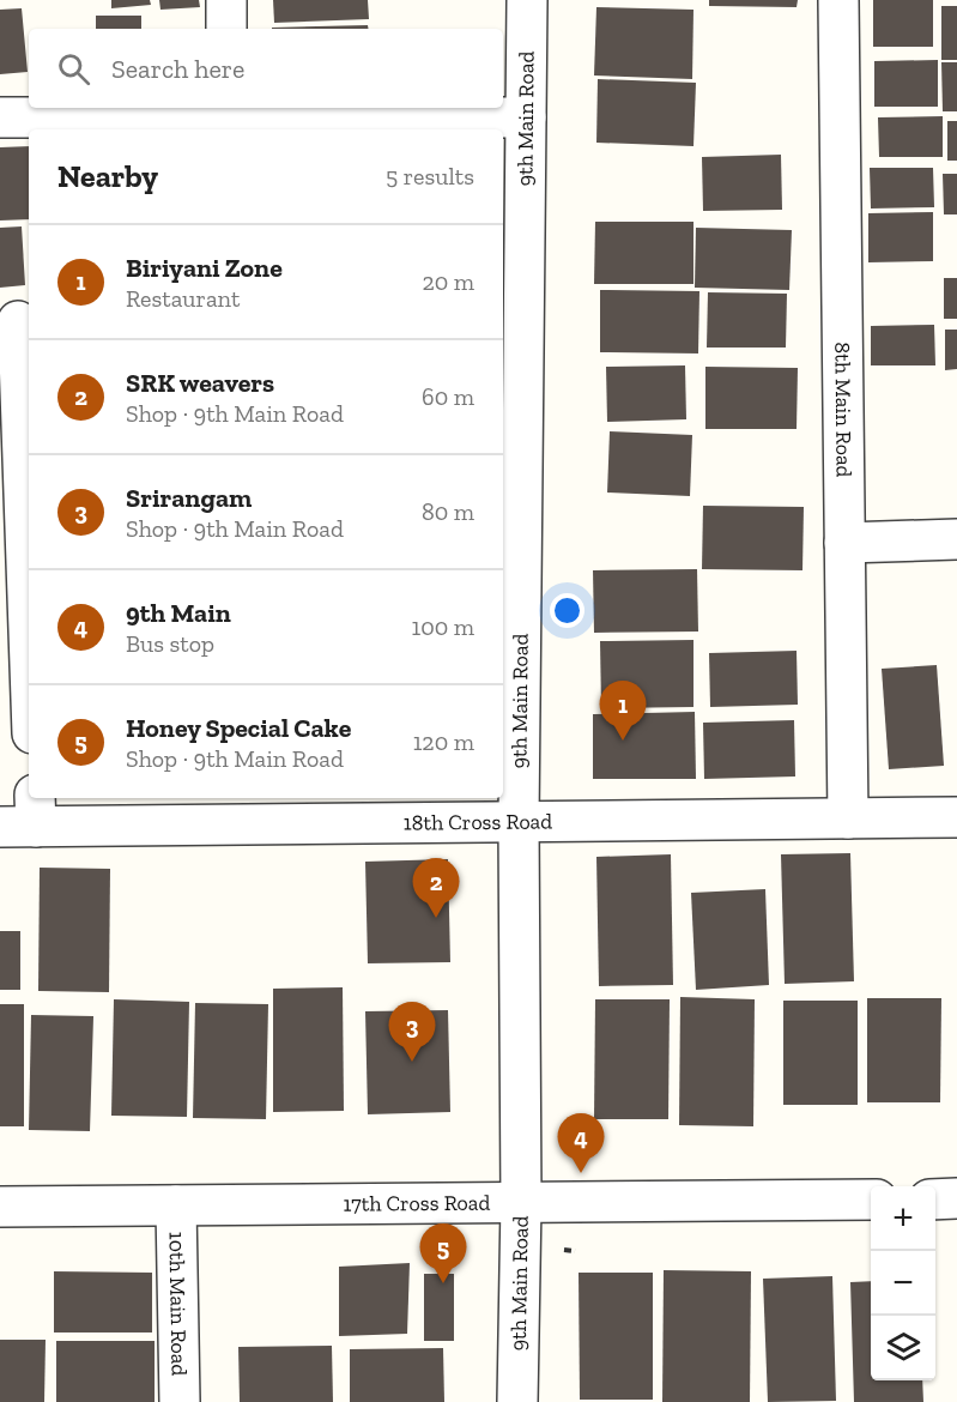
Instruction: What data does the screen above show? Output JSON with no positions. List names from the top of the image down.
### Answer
{
  "streets": {
    "street": [
      "9th Main Road",
      "8th Main Road",
      "18th Cross Road",
      "17th Cross Road",
      "10th Main Road"
    ]
  },
  "crossings": [
    ["9th Main Road", "18th Cross Road"],
    ["9th Main Road", "17th Cross Road"],
    ["8th Main Road", "18th Cross Road"],
    ["17th Cross Road", "10th Main Road"]
  ],
  "page": {
    "search": "Search here",
    "heading": ["Nearby", "5 results"],
    "list": [
      {
        "mark": "1",
        "name": "Biriyani Zone",
        "note": "Restaurant",
        "value": "20 m"
      },
      {
        "mark": "2",
        "name": "SRK weavers",
        "note": "Shop · 9th Main Road",
        "value": "60 m"
      },
      {
        "mark": "3",
        "name": "Srirangam",
        "note": "Shop · 9th Main Road",
        "value": "80 m"
      },
      {
        "mark": "4",
        "name": "9th Main",
        "note": "Bus stop",
        "value": "100 m"
      },
      {
        "mark": "5",
        "name": "Honey Special Cake",
        "note": "Shop · 9th Main Road",
        "value": "120 m"
      }
    ],
    "pins": [
      "1",
      "2",
      "3",
      "4",
      "5"
    ],
    "map_buttons": ["+", "−"]
  }
}
